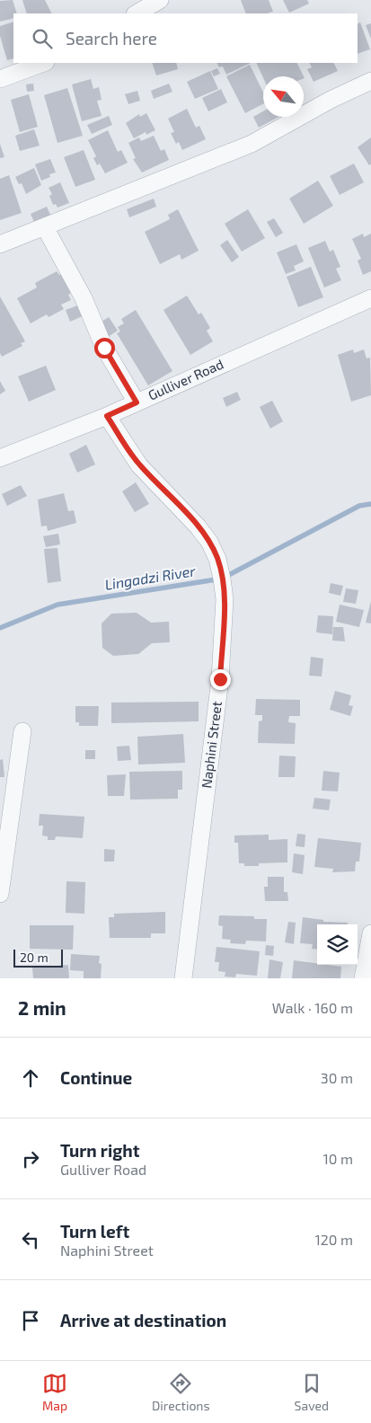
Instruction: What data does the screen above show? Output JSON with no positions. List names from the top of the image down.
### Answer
{
  "streets": {
    "street": ["Gulliver Road", "Naphini Street"]
  },
  "crossings": [
    ["Gulliver Road", "Naphini Street"]
  ],
  "water": ["Lingadzi River"],
  "scale_bar": "20 m",
  "north": "top left",
  "page": {
    "search": "Search here",
    "scale": "20 m",
    "heading": ["2 min", "Walk · 160 m"],
    "list": [
      ["Continue", "30 m"],
      ["Turn right", "Gulliver Road", "10 m"],
      ["Turn left", "Naphini Street", "120 m"],
      "Arrive at destination"
    ],
    "nav": ["Map", "Directions", "Saved"]
  }
}
